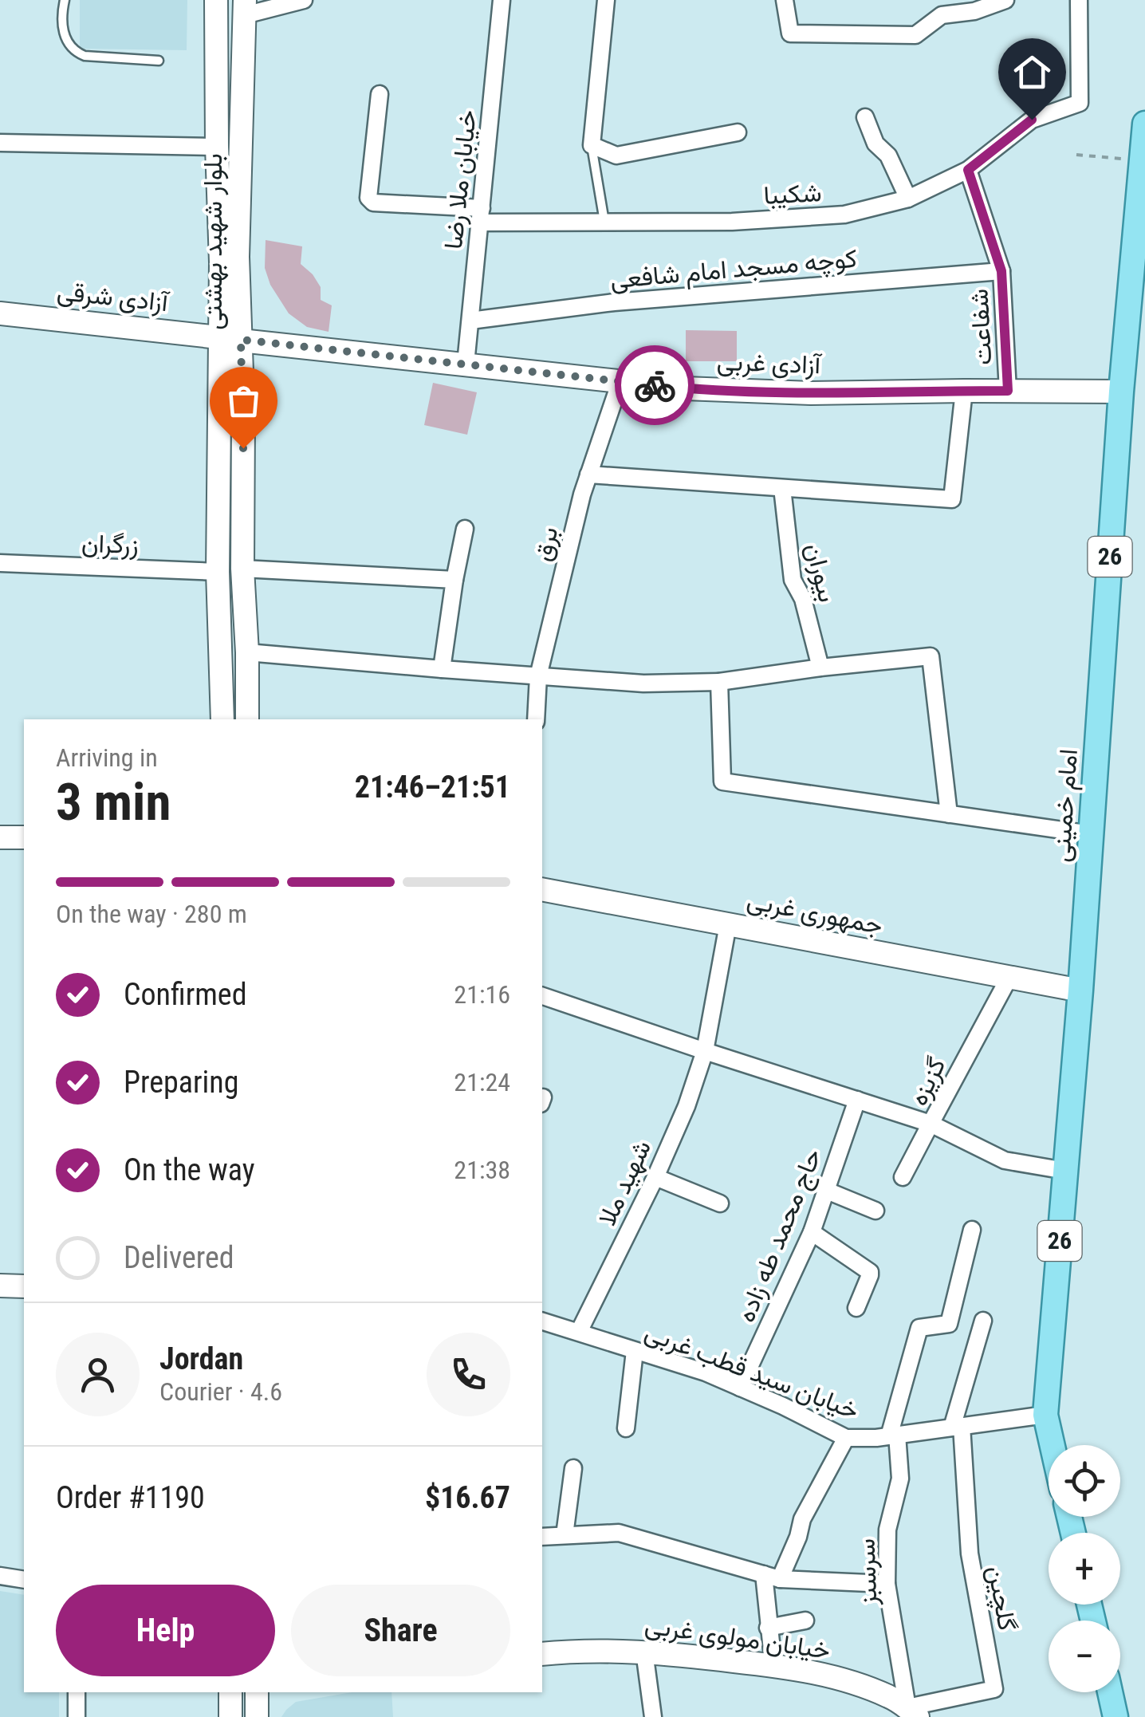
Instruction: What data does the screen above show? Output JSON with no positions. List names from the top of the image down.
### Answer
{
  "streets": {
    "main road": ["26", "امام خمینی"],
    "street": [
      "خیابان ملا رضا",
      "شکیبا",
      "بلوار شهید بهشتی",
      "کوچه مسجد امام شافعی",
      "آزادی شرقی",
      "شفاعت",
      "آزادی غربی",
      "زرگران",
      "برق",
      "بیوران",
      "جمهوری غربی",
      "گزیزه",
      "شهید ملا",
      "حاج محمد طه زاده",
      "خیابان سید قطب غربی",
      "سرسبز",
      "گلچین",
      "خیابان مولوی غربی"
    ]
  },
  "crossings": [
    ["خیابان ملا رضا", "شکیبا"],
    ["خیابان ملا رضا", "کوچه مسجد امام شافعی"],
    ["خیابان ملا رضا", "آزادی غربی"],
    ["شکیبا", "شفاعت"],
    ["بلوار شهید بهشتی", "آزادی شرقی"],
    ["بلوار شهید بهشتی", "زرگران"],
    ["کوچه مسجد امام شافعی", "شفاعت"],
    ["آزادی شرقی", "آزادی غربی"],
    ["شفاعت", "آزادی غربی"],
    ["آزادی غربی", "برق"],
    ["آزادی غربی", "امام خمینی"],
    ["امام خمینی", "جمهوری غربی"],
    ["امام خمینی", "گزیزه"],
    ["امام خمینی", "خیابان سید قطب غربی"],
    ["جمهوری غربی", "گزیزه"],
    ["جمهوری غربی", "شهید ملا"],
    ["شهید ملا", "خیابان سید قطب غربی"],
    ["حاج محمد طه زاده", "خیابان سید قطب غربی"],
    ["خیابان سید قطب غربی", "سرسبز"],
    ["خیابان سید قطب غربی", "گلچین"],
    ["سرسبز", "گلچین"],
    ["سرسبز", "خیابان مولوی غربی"],
    ["گلچین", "خیابان مولوی غربی"]
  ],
  "page": {
    "heading": ["3 min", "Arriving in", "21:46–21:51"],
    "panel": [
      "Jordan",
      "Courier · 4.6",
      "Order #1190",
      "$16.67"
    ],
    "bar": "On the way · 280 m",
    "list": [
      ["Confirmed", "21:16"],
      ["Preparing", "21:24"],
      ["On the way", "21:38"],
      "Delivered"
    ],
    "map_buttons": ["+", "−"],
    "buttons": ["Help", "Share"]
  }
}
